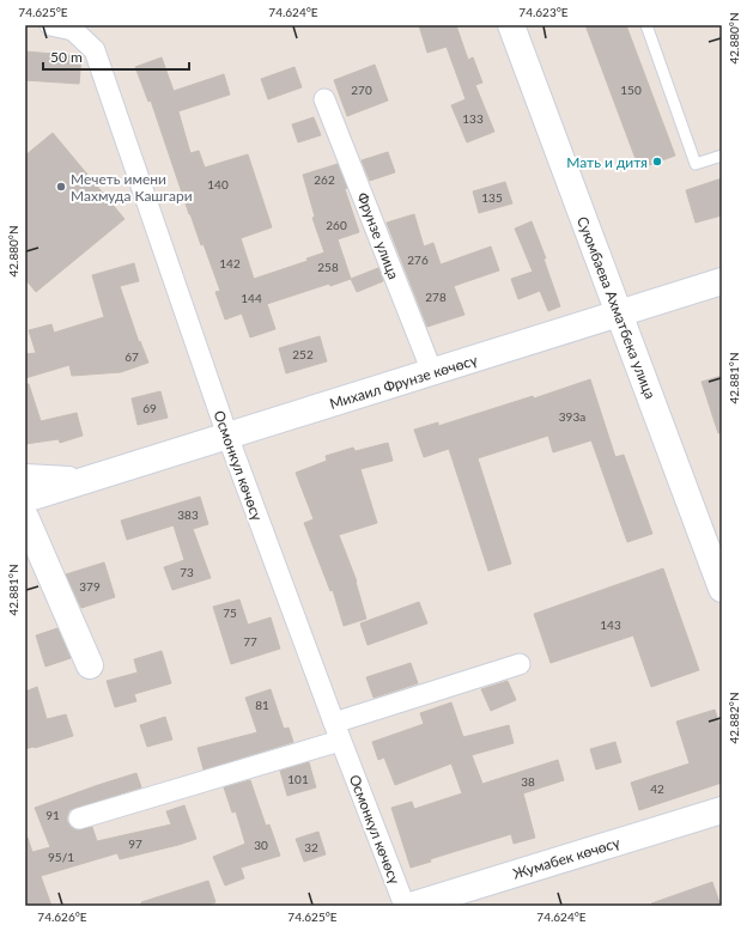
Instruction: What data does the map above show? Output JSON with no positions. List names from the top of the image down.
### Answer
{
  "streets": {
    "main road": ["Суюмбаева Ахматбека улица", "Михаил Фрунзе көчөсү", "Жумабек көчөсү"],
    "street": ["Фрунзе улица", "Осмонкул көчөсү"]
  },
  "crossings": [
    ["Фрунзе улица", "Михаил Фрунзе көчөсү"],
    ["Суюмбаева Ахматбека улица", "Михаил Фрунзе көчөсү"],
    ["Михаил Фрунзе көчөсү", "Осмонкул көчөсү"]
  ],
  "places": ["Мать и дитя", "Мечеть имени Махмуда Кашгари"],
  "house_numbers": [
    "270",
    "150",
    "133",
    "262",
    "140",
    "135",
    "260",
    "276",
    "142",
    "258",
    "278",
    "144",
    "252",
    "67",
    "69",
    "393а",
    "383",
    "73",
    "379",
    "75",
    "143",
    "77",
    "81",
    "101",
    "38",
    "42",
    "91",
    "97",
    "30",
    "32",
    "95/1"
  ],
  "scale_bar": "50 m",
  "coordinates": [
    "74.625°E",
    "74.624°E",
    "74.623°E",
    "42.880°N",
    "42.881°N",
    "42.882°N",
    "74.626°E"
  ]
}
